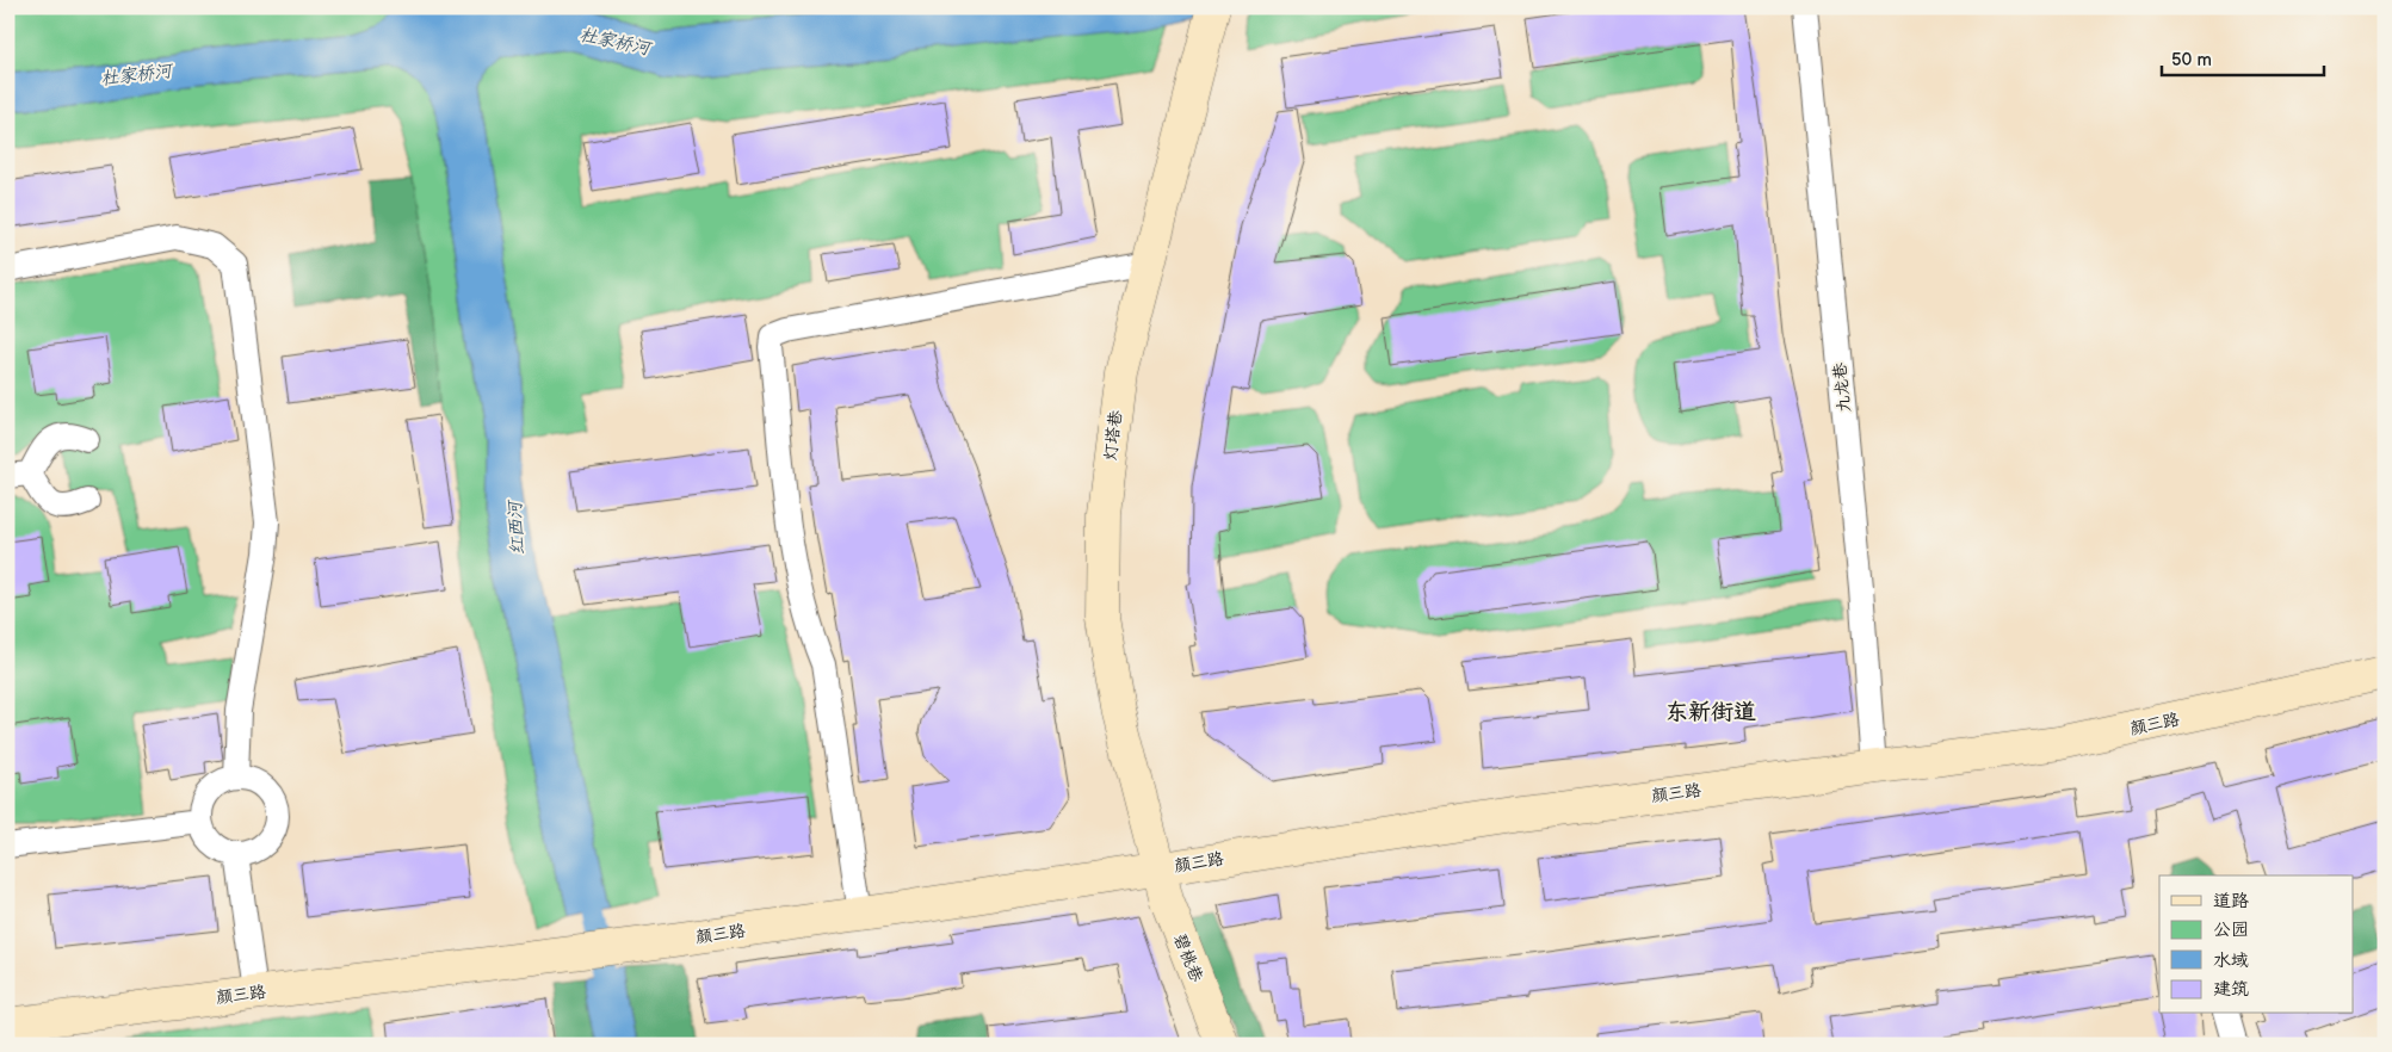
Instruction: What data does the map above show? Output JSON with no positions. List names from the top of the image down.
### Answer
{
  "streets": {
    "street": [
      "九龙巷",
      "灯塔巷",
      "颜三路",
      "碧桃巷"
    ]
  },
  "crossings": [
    ["九龙巷", "颜三路"],
    ["灯塔巷", "颜三路"],
    ["灯塔巷", "碧桃巷"],
    ["颜三路", "碧桃巷"]
  ],
  "districts": ["东新街道"],
  "water": ["杜家桥河", "红西河"],
  "legend": [
    "道路",
    "公园",
    "水域",
    "建筑"
  ],
  "scale_bar": "50 m"
}
